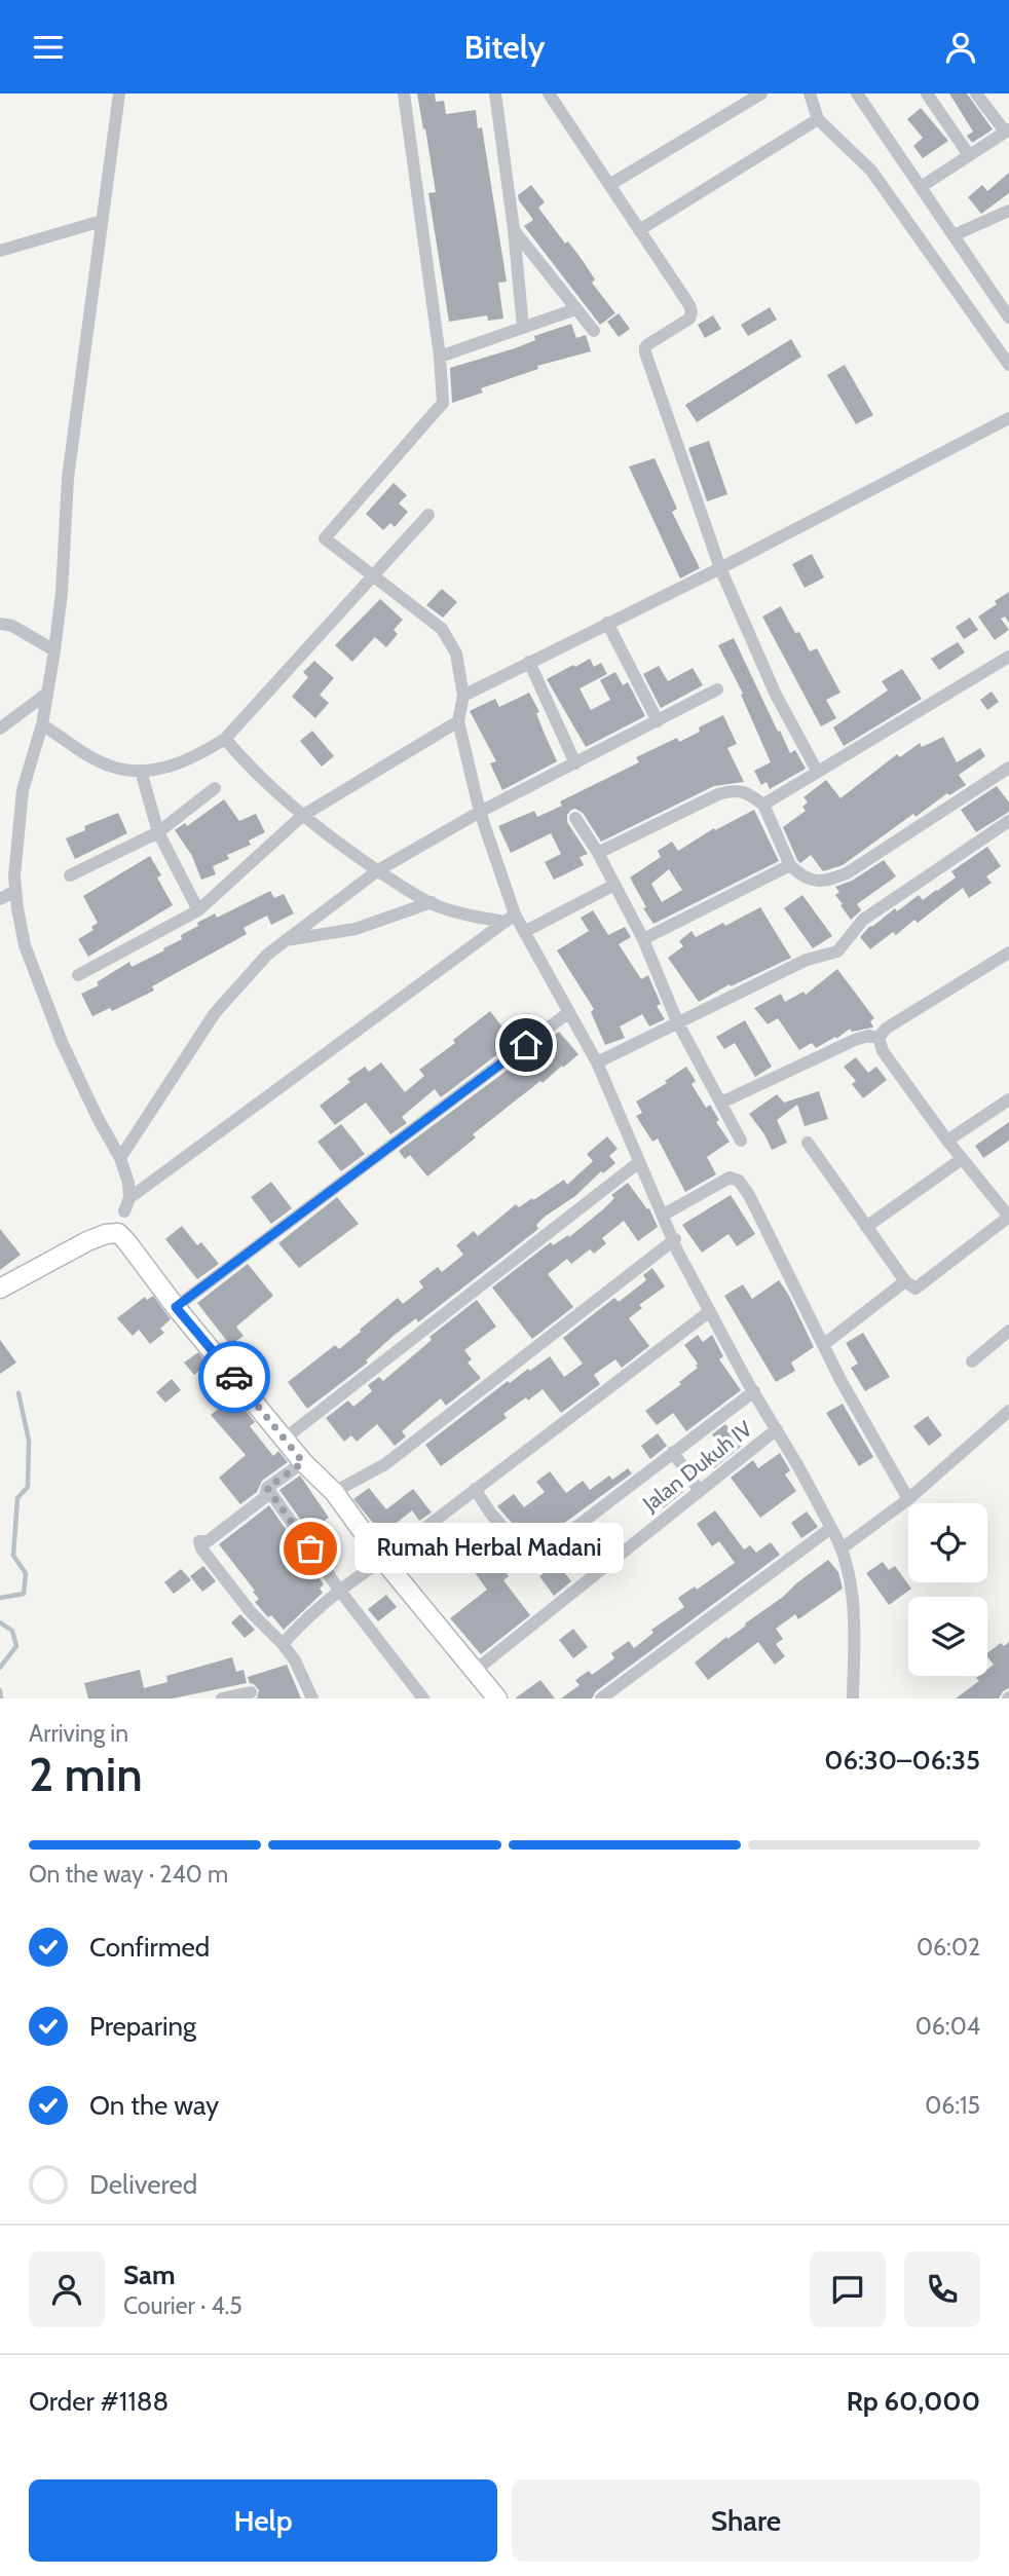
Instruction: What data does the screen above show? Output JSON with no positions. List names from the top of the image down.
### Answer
{
  "streets": {
    "street": ["Jalan Dukuh IV"]
  },
  "places": ["Rumah Herbal Madani"],
  "page": {
    "header": "Bitely",
    "bubble": "Rumah Herbal Madani",
    "heading": ["2 min", "Arriving in", "06:30–06:35"],
    "panel": [
      "Sam",
      "Courier · 4.5",
      "Order #1188",
      "Rp 60,000"
    ],
    "bar": "On the way · 240 m",
    "list": [
      ["Confirmed", "06:02"],
      ["Preparing", "06:04"],
      ["On the way", "06:15"],
      "Delivered"
    ],
    "buttons": ["Help", "Share"]
  }
}
